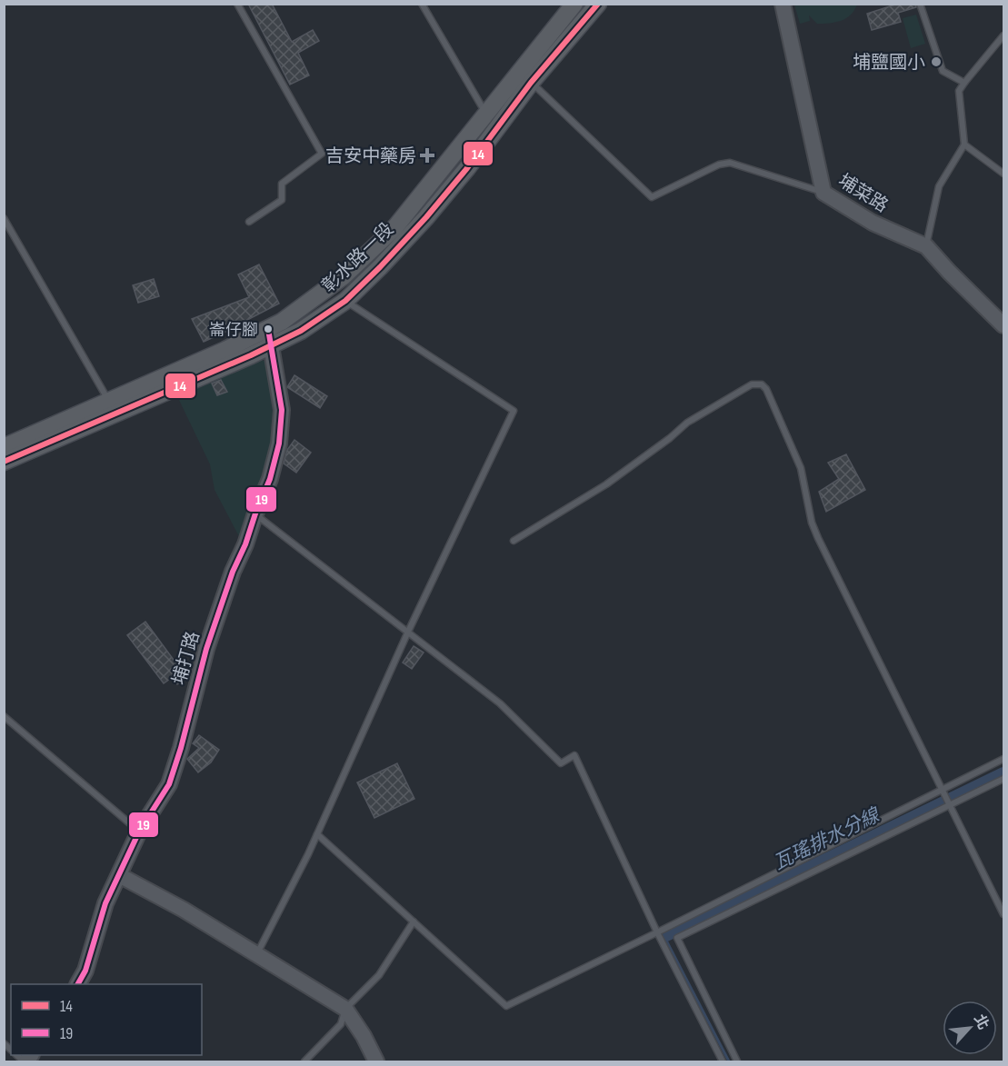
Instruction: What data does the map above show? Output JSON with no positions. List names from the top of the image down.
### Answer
{
  "streets": {
    "main road": ["彰水路一段"],
    "street": ["埔菜路", "埔打路"]
  },
  "crossings": [
    ["彰水路一段", "埔打路"]
  ],
  "water": ["瓦瑤排水分線"],
  "places": {
    "other": ["埔鹽國小", "崙仔腳"],
    "health": ["吉安中藥房"]
  },
  "lines": ["transit line 14", "transit line 19"],
  "legend": ["14", "19"],
  "north": "top right"
}
